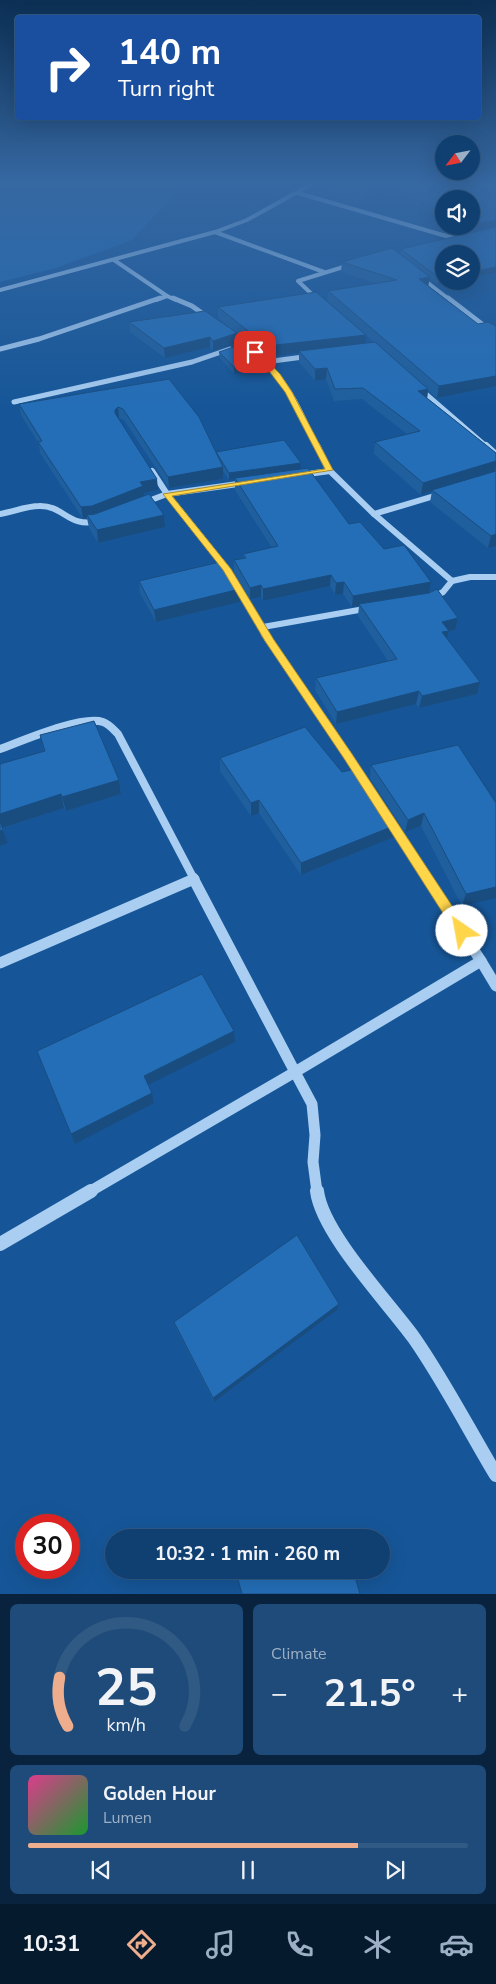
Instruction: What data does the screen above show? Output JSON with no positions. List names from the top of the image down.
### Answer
{
  "north": "bottom left",
  "page": {
    "turn": ["140 m", "Turn right"],
    "limit": "30",
    "trip": "10:32 · 1 min · 260 m",
    "tile": "Climate",
    "heat": ["−", "21.5°", "+"],
    "song": ["Golden Hour", "Lumen"],
    "tabs": "10:31",
    "gauge": ["25", "km/h"]
  }
}
